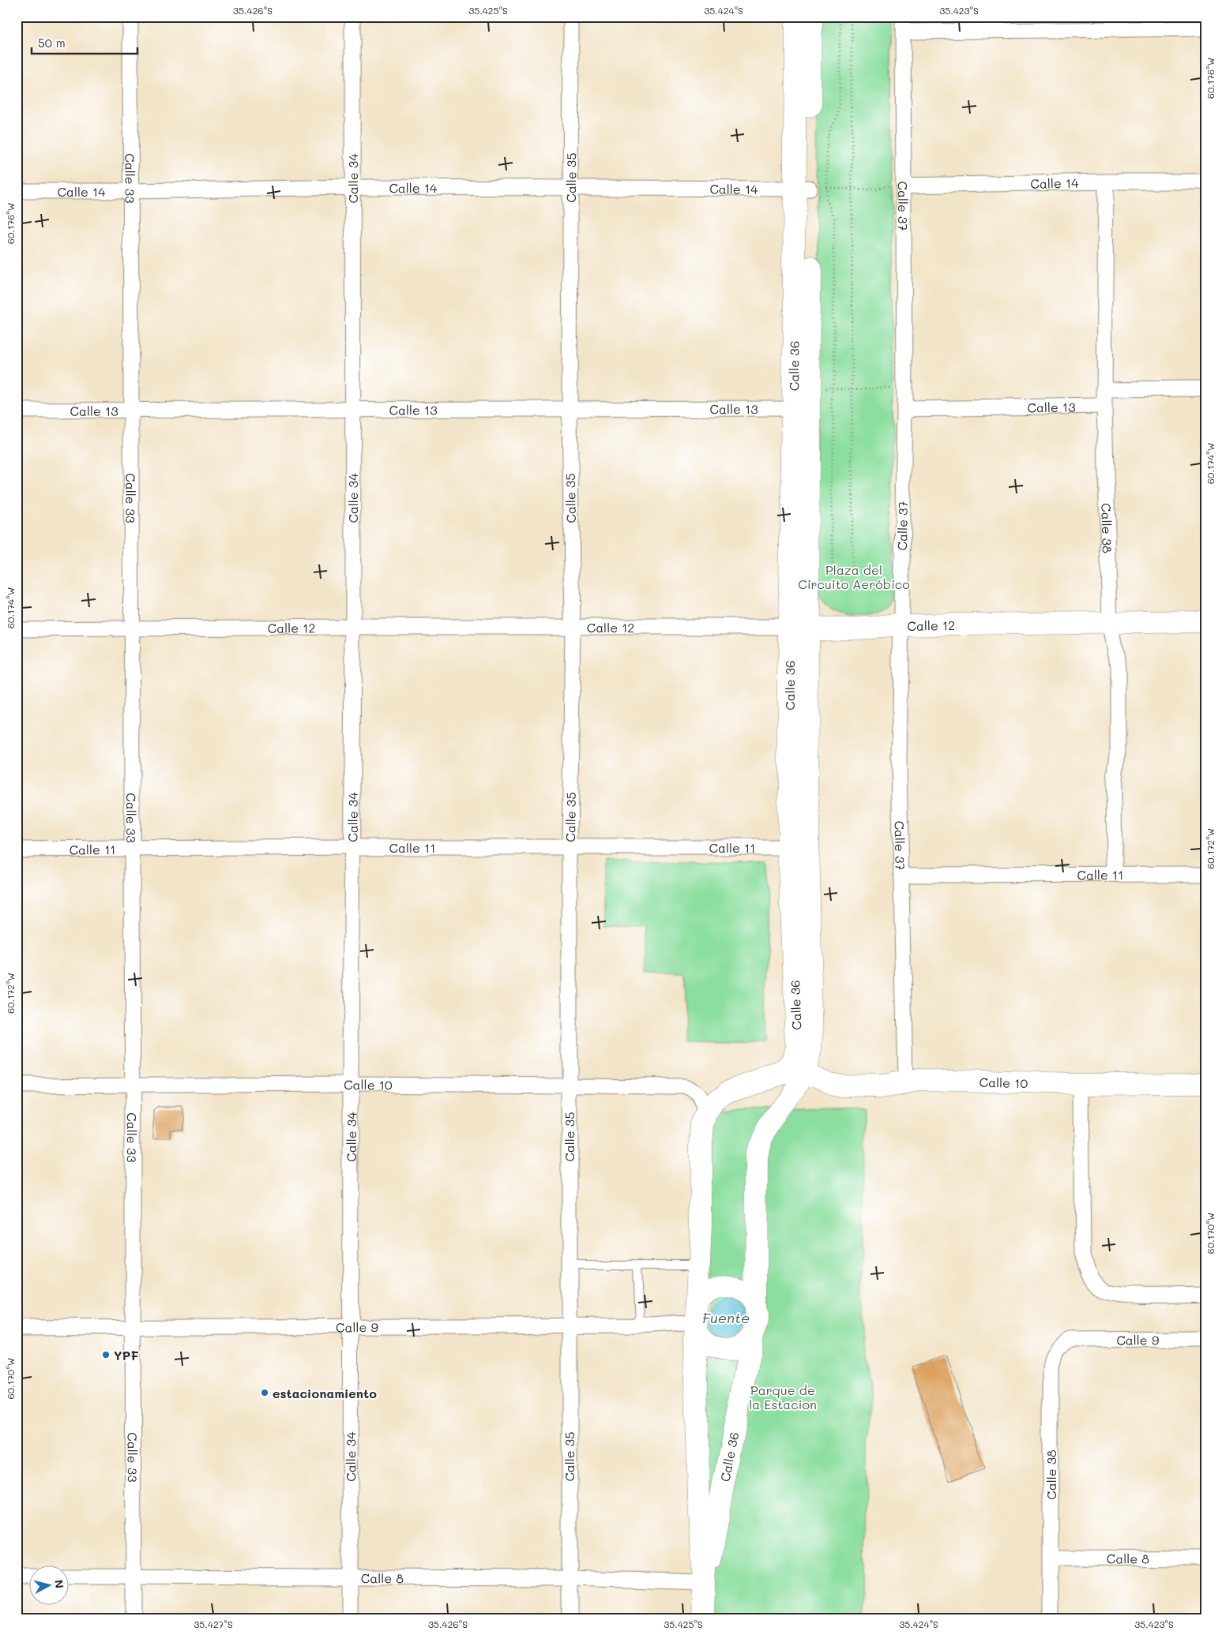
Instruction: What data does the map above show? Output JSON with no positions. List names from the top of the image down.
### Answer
{
  "streets": {
    "street": [
      "Calle 33",
      "Calle 34",
      "Calle 35",
      "Calle 14",
      "Calle 37",
      "Calle 36",
      "Calle 13",
      "Calle 38",
      "Calle 12",
      "Calle 11",
      "Calle 10",
      "Calle 9",
      "Calle 8"
    ]
  },
  "crossings": [
    ["Calle 33", "Calle 14"],
    ["Calle 33", "Calle 13"],
    ["Calle 33", "Calle 12"],
    ["Calle 33", "Calle 11"],
    ["Calle 33", "Calle 10"],
    ["Calle 33", "Calle 9"],
    ["Calle 33", "Calle 8"],
    ["Calle 34", "Calle 14"],
    ["Calle 34", "Calle 13"],
    ["Calle 34", "Calle 12"],
    ["Calle 34", "Calle 11"],
    ["Calle 34", "Calle 10"],
    ["Calle 34", "Calle 9"],
    ["Calle 34", "Calle 8"],
    ["Calle 35", "Calle 14"],
    ["Calle 35", "Calle 13"],
    ["Calle 35", "Calle 12"],
    ["Calle 35", "Calle 11"],
    ["Calle 35", "Calle 10"],
    ["Calle 35", "Calle 9"],
    ["Calle 35", "Calle 8"],
    ["Calle 14", "Calle 37"],
    ["Calle 14", "Calle 36"],
    ["Calle 14", "Calle 38"],
    ["Calle 37", "Calle 13"],
    ["Calle 37", "Calle 12"],
    ["Calle 37", "Calle 11"],
    ["Calle 37", "Calle 10"],
    ["Calle 36", "Calle 13"],
    ["Calle 36", "Calle 12"],
    ["Calle 36", "Calle 11"],
    ["Calle 36", "Calle 10"],
    ["Calle 36", "Calle 9"],
    ["Calle 36", "Calle 8"],
    ["Calle 13", "Calle 38"],
    ["Calle 38", "Calle 12"],
    ["Calle 38", "Calle 11"],
    ["Calle 38", "Calle 9"],
    ["Calle 38", "Calle 8"]
  ],
  "water": ["Fuente"],
  "parks": ["Plaza del Circuito Aeróbico", "Parque de la Estacion"],
  "places": ["YPF", "estacionamiento"],
  "scale_bar": "50 m",
  "north": "right",
  "coordinates": [
    "35.426°S",
    "35.425°S",
    "35.424°S",
    "35.423°S",
    "60.176°W",
    "60.174°W",
    "60.172°W",
    "60.170°W",
    "35.427°S"
  ]
}
